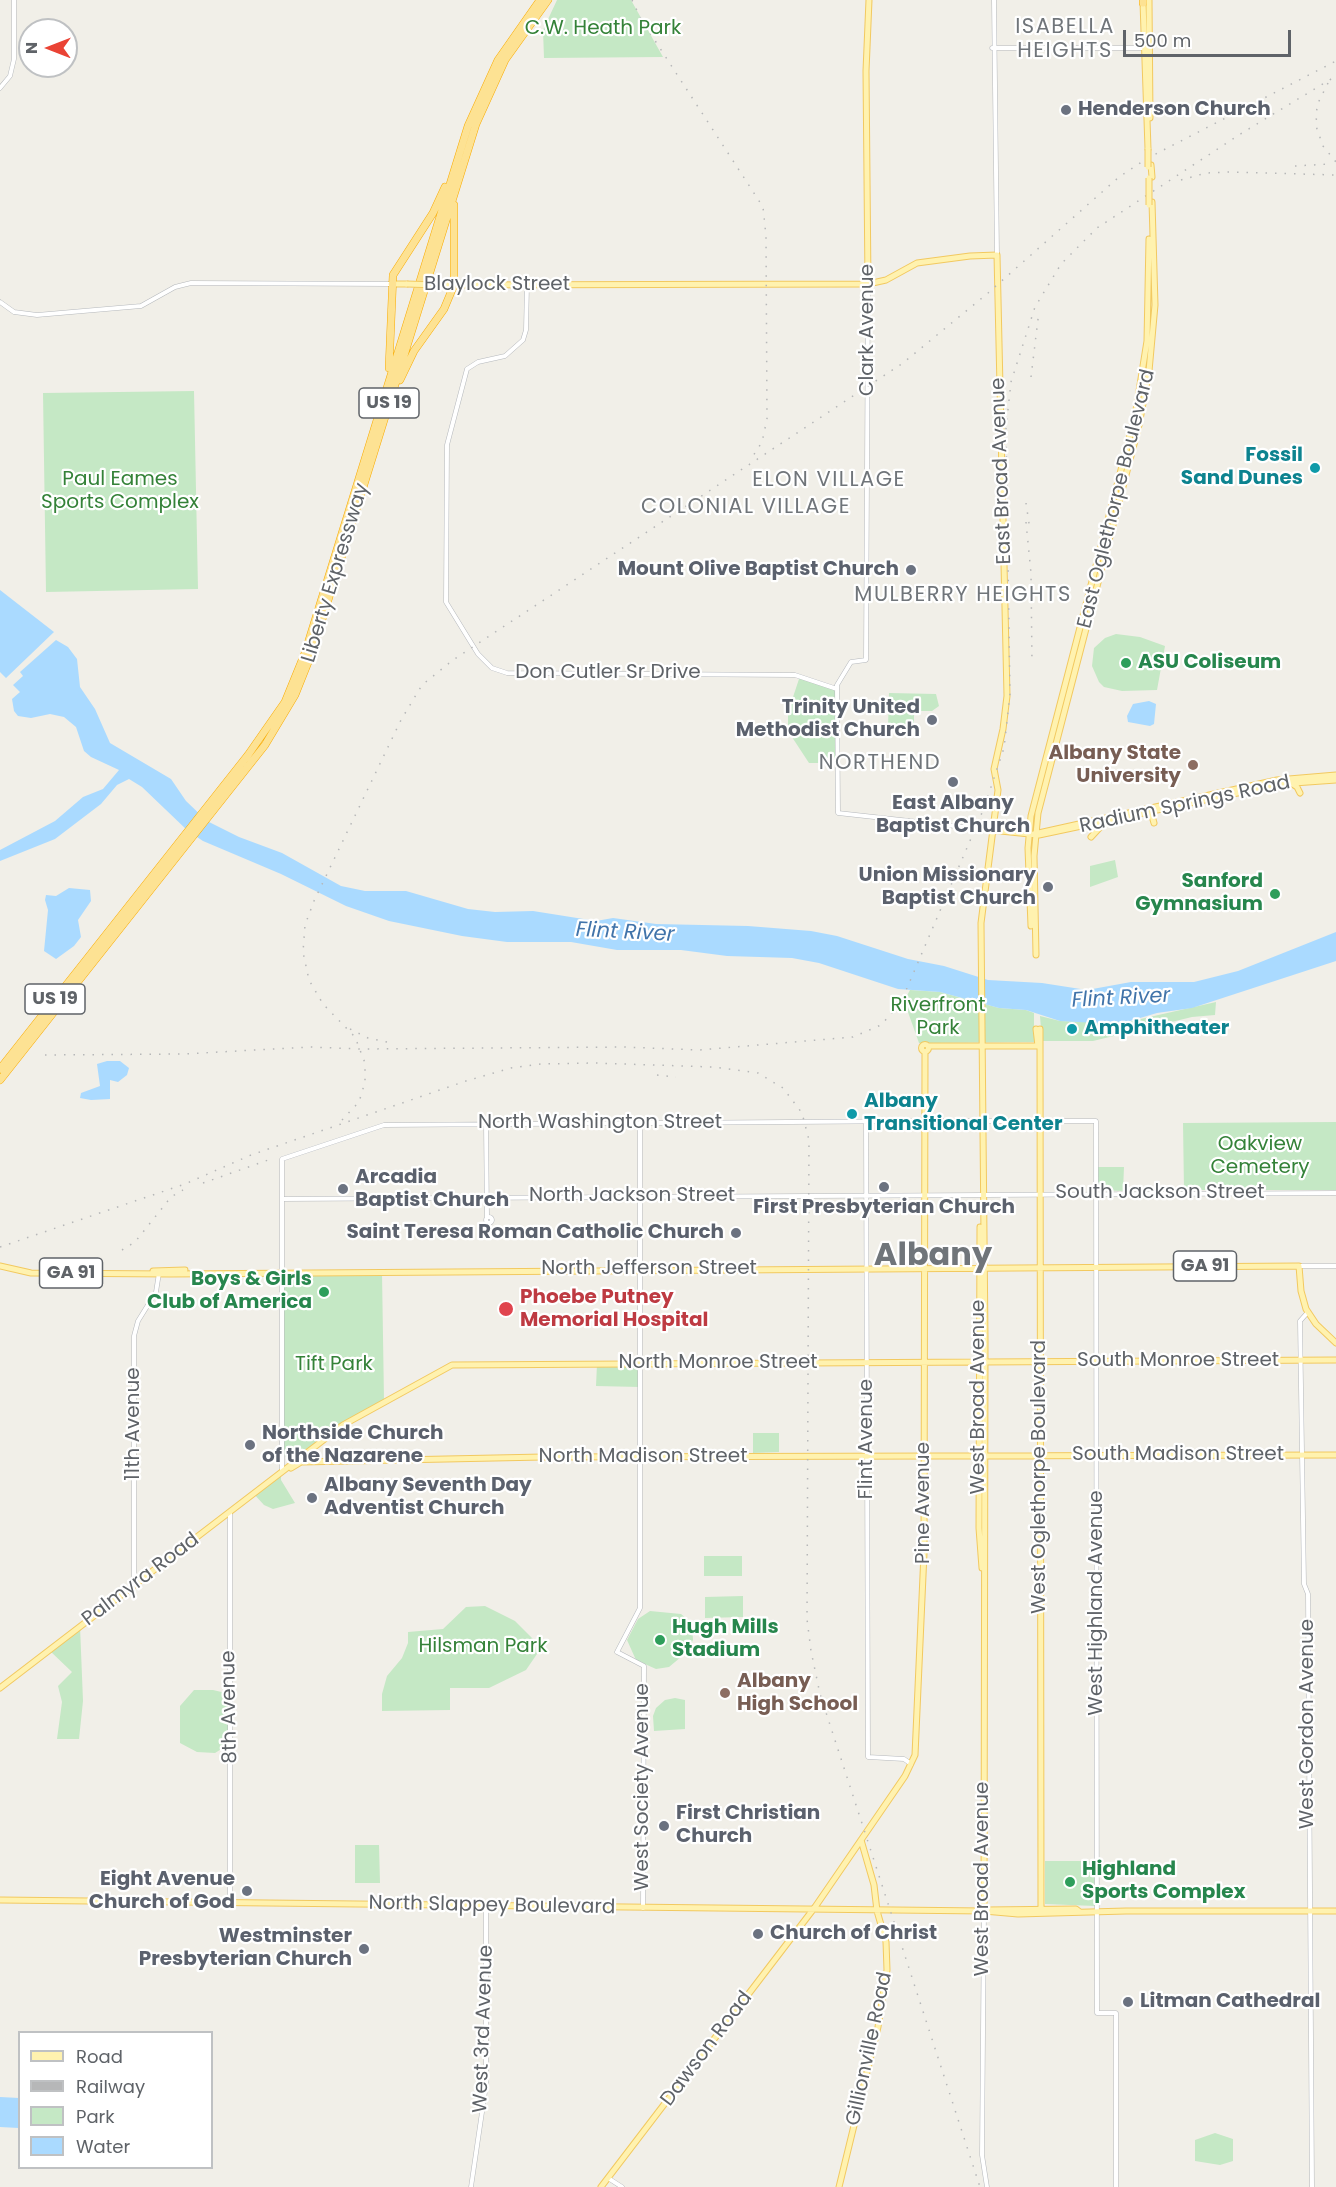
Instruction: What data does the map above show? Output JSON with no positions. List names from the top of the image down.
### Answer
{
  "streets": {
    "highway": ["US 19", "Liberty Expressway"],
    "main road": [
      "Blaylock Street",
      "Clark Avenue",
      "East Broad Avenue",
      "East Oglethorpe Boulevard",
      "Radium Springs Road",
      "GA 91",
      "North Jefferson Street",
      "South Monroe Street",
      "North Monroe Street",
      "West Broad Avenue",
      "South Madison Street",
      "North Madison Street",
      "West Oglethorpe Boulevard",
      "Pine Avenue",
      "Palmyra Road",
      "North Slappey Boulevard",
      "Dawson Road",
      "Gillionville Road"
    ],
    "street": [
      "Don Cutler Sr Drive",
      "North Washington Street",
      "South Jackson Street",
      "North Jackson Street",
      "11th Avenue",
      "Flint Avenue",
      "West Highland Avenue",
      "8th Avenue",
      "West Gordon Avenue",
      "West Society Avenue",
      "West 3rd Avenue"
    ]
  },
  "crossings": [
    ["Blaylock Street", "Clark Avenue"],
    ["Blaylock Street", "East Broad Avenue"],
    ["Blaylock Street", "Don Cutler Sr Drive"],
    ["Clark Avenue", "Don Cutler Sr Drive"],
    ["East Broad Avenue", "West Broad Avenue"],
    ["East Oglethorpe Boulevard", "Radium Springs Road"],
    ["North Washington Street", "North Jackson Street"],
    ["North Washington Street", "West Broad Avenue"],
    ["North Washington Street", "Flint Avenue"],
    ["North Washington Street", "West Oglethorpe Boulevard"],
    ["North Washington Street", "Pine Avenue"],
    ["North Washington Street", "West Highland Avenue"],
    ["South Jackson Street", "North Jackson Street"],
    ["South Jackson Street", "West Broad Avenue"],
    ["South Jackson Street", "West Oglethorpe Boulevard"],
    ["South Jackson Street", "West Highland Avenue"],
    ["North Jackson Street", "West Broad Avenue"],
    ["North Jackson Street", "Flint Avenue"],
    ["North Jackson Street", "Pine Avenue"],
    ["GA 91", "North Jefferson Street"],
    ["GA 91", "West Broad Avenue"],
    ["GA 91", "West Oglethorpe Boulevard"],
    ["GA 91", "West Highland Avenue"],
    ["North Jefferson Street", "West Broad Avenue"],
    ["North Jefferson Street", "11th Avenue"],
    ["North Jefferson Street", "Flint Avenue"],
    ["North Jefferson Street", "Pine Avenue"],
    ["South Monroe Street", "North Monroe Street"],
    ["South Monroe Street", "West Broad Avenue"],
    ["South Monroe Street", "West Oglethorpe Boulevard"],
    ["South Monroe Street", "West Highland Avenue"],
    ["South Monroe Street", "West Gordon Avenue"],
    ["North Monroe Street", "West Broad Avenue"],
    ["North Monroe Street", "Flint Avenue"],
    ["North Monroe Street", "Pine Avenue"],
    ["North Monroe Street", "Palmyra Road"],
    ["West Broad Avenue", "South Madison Street"],
    ["West Broad Avenue", "North Madison Street"],
    ["West Broad Avenue", "Pine Avenue"],
    ["West Broad Avenue", "North Slappey Boulevard"],
    ["11th Avenue", "Palmyra Road"],
    ["Flint Avenue", "North Madison Street"],
    ["Flint Avenue", "Pine Avenue"],
    ["South Madison Street", "North Madison Street"],
    ["South Madison Street", "West Oglethorpe Boulevard"],
    ["South Madison Street", "West Highland Avenue"],
    ["South Madison Street", "West Gordon Avenue"],
    ["North Madison Street", "Pine Avenue"],
    ["North Madison Street", "Palmyra Road"],
    ["North Madison Street", "West Society Avenue"],
    ["West Oglethorpe Boulevard", "North Slappey Boulevard"],
    ["Pine Avenue", "North Slappey Boulevard"],
    ["Pine Avenue", "Dawson Road"],
    ["Pine Avenue", "Gillionville Road"],
    ["Palmyra Road", "8th Avenue"],
    ["8th Avenue", "North Slappey Boulevard"],
    ["West Society Avenue", "North Slappey Boulevard"],
    ["North Slappey Boulevard", "West 3rd Avenue"],
    ["North Slappey Boulevard", "Dawson Road"],
    ["North Slappey Boulevard", "Gillionville Road"]
  ],
  "districts": [
    "ISABELLA HEIGHTS",
    "ELON VILLAGE",
    "COLONIAL VILLAGE",
    "MULBERRY HEIGHTS",
    "NORTHEND",
    "Albany"
  ],
  "water": ["Flint River"],
  "parks": [
    "C.W. Heath Park",
    "Paul Eames Sports Complex",
    "Riverfront Park",
    "Oakview Cemetery",
    "Tift Park",
    "Hilsman Park"
  ],
  "places": [
    "Henderson Church",
    "Fossil Sand Dunes",
    "Mount Olive Baptist Church",
    "ASU Coliseum",
    "Trinity United Methodist Church",
    "Albany State University",
    "East Albany Baptist Church",
    "Union Missionary Baptist Church",
    "Sanford Gymnasium",
    "Amphitheater",
    "Albany Transitional Center",
    "First Presbyterian Church",
    "Arcadia Baptist Church",
    "Saint Teresa Roman Catholic Church",
    "Boys & Girls Club of America",
    "Phoebe Putney Memorial Hospital",
    "Northside Church of the Nazarene",
    "Albany Seventh Day Adventist Church",
    "Hugh Mills Stadium",
    "Albany High School",
    "First Christian Church",
    "Highland Sports Complex",
    "Eight Avenue Church of God",
    "Church of Christ",
    "Westminster Presbyterian Church",
    "Litman Cathedral"
  ],
  "legend": [
    "Road",
    "Railway",
    "Park",
    "Water"
  ],
  "scale_bar": "500 m",
  "north": "left"
}
